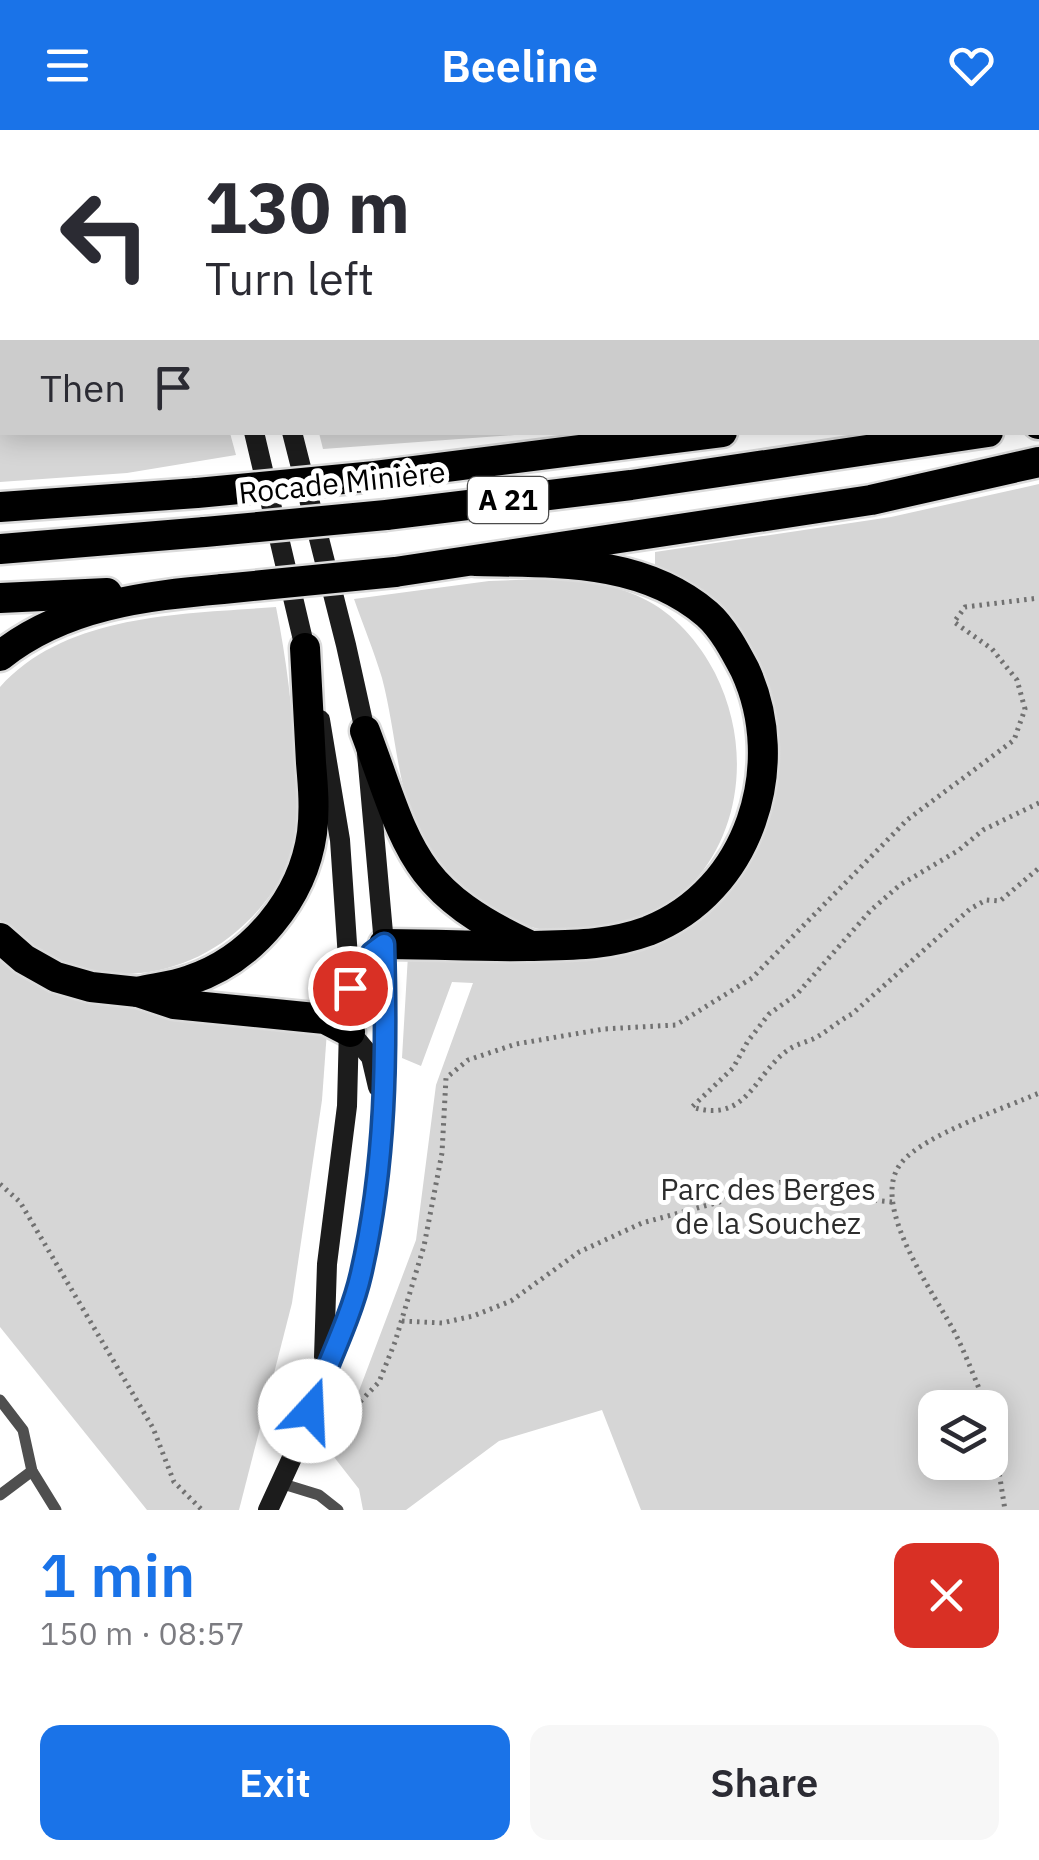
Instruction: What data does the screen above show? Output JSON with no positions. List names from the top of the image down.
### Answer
{
  "streets": {
    "highway": ["Rocade Minière", "A 21"]
  },
  "parks": ["Parc des Berges de la Souchez"],
  "page": {
    "header": "Beeline",
    "turn": ["130 m", "Turn left"],
    "then": "Then",
    "heading": ["1 min", "150 m · 08:57"],
    "buttons": ["Exit", "Share"]
  }
}
